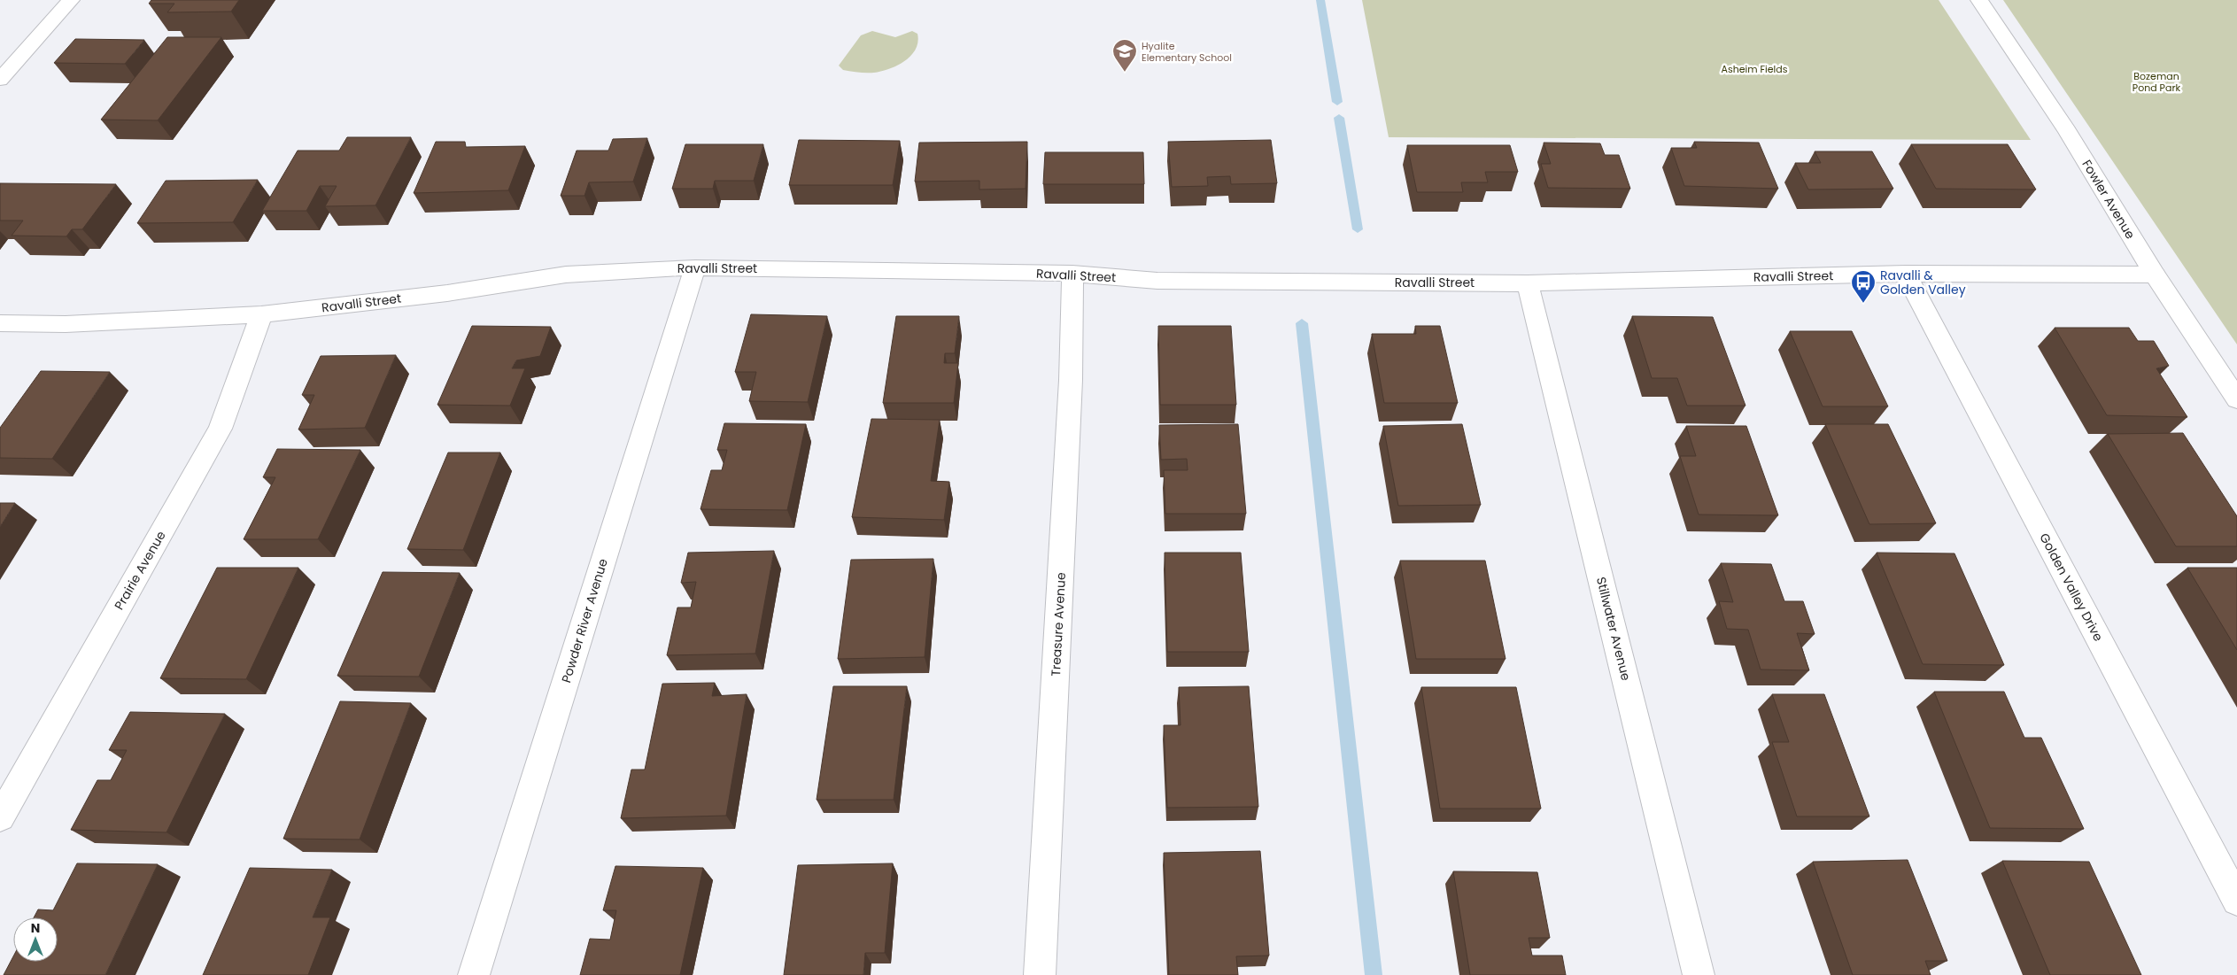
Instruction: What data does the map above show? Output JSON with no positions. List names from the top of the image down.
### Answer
{
  "streets": {
    "street": [
      "Fowler Avenue",
      "Ravalli Street",
      "Prairie Avenue",
      "Golden Valley Drive",
      "Powder River Avenue",
      "Treasure Avenue",
      "Stillwater Avenue"
    ]
  },
  "crossings": [
    ["Fowler Avenue", "Ravalli Street"],
    ["Ravalli Street", "Prairie Avenue"],
    ["Ravalli Street", "Golden Valley Drive"],
    ["Ravalli Street", "Powder River Avenue"],
    ["Ravalli Street", "Treasure Avenue"],
    ["Ravalli Street", "Stillwater Avenue"]
  ],
  "parks": ["Asheim Fields", "Bozeman Pond Park"],
  "places": {
    "school or university": ["Hyalite Elementary School"],
    "bus stop": ["Ravalli & Golden Valley"]
  },
  "north": "top"
}
